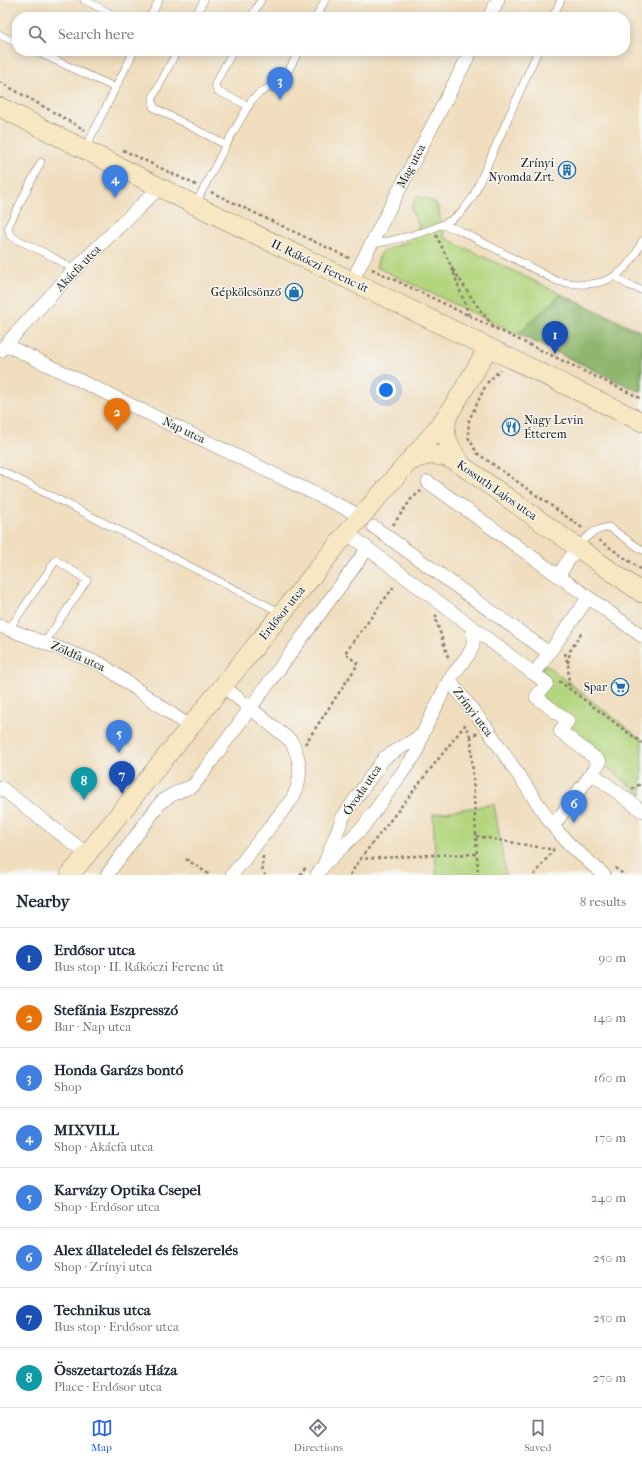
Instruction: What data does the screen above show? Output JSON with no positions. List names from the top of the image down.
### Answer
{
  "streets": {
    "street": [
      "Mag utca",
      "II. Rákóczi Ferenc út",
      "Akácfa utca",
      "Nap utca",
      "Kossuth Lajos utca",
      "Erdősor utca",
      "Zöldfa utca",
      "Zrínyi utca",
      "Óvoda utca"
    ]
  },
  "crossings": [
    ["Mag utca", "II. Rákóczi Ferenc út"],
    ["II. Rákóczi Ferenc út", "Akácfa utca"],
    ["II. Rákóczi Ferenc út", "Erdősor utca"],
    ["Akácfa utca", "Nap utca"],
    ["Nap utca", "Erdősor utca"],
    ["Kossuth Lajos utca", "Erdősor utca"],
    ["Erdősor utca", "Zöldfa utca"]
  ],
  "places": {
    "building": ["Zrínyi Nyomda Zrt."],
    "shop": ["Gépkölcsönző"],
    "restaurant": ["Nagy Levin Étterem"],
    "supermarket": ["Spar"]
  },
  "page": {
    "search": "Search here",
    "pins": [
      "3",
      "4",
      "1",
      "2",
      "5",
      "7",
      "8",
      "6"
    ],
    "heading": ["Nearby", "8 results"],
    "list": [
      {
        "mark": "1",
        "name": "Erdősor utca",
        "note": "Bus stop · II. Rákóczi Ferenc út",
        "value": "90 m"
      },
      {
        "mark": "2",
        "name": "Stefánia Eszpresszó",
        "note": "Bar · Nap utca",
        "value": "140 m"
      },
      {
        "mark": "3",
        "name": "Honda Garázs bontó",
        "note": "Shop",
        "value": "160 m"
      },
      {
        "mark": "4",
        "name": "MIXVILL",
        "note": "Shop · Akácfa utca",
        "value": "170 m"
      },
      {
        "mark": "5",
        "name": "Karvázy Optika Csepel",
        "note": "Shop · Erdősor utca",
        "value": "240 m"
      },
      {
        "mark": "6",
        "name": "Alex állateledel és felszerelés",
        "note": "Shop · Zrínyi utca",
        "value": "250 m"
      },
      {
        "mark": "7",
        "name": "Technikus utca",
        "note": "Bus stop · Erdősor utca",
        "value": "250 m"
      },
      {
        "mark": "8",
        "name": "Összetartozás Háza",
        "note": "Place · Erdősor utca",
        "value": "270 m"
      }
    ],
    "nav": ["Map", "Directions", "Saved"]
  }
}
